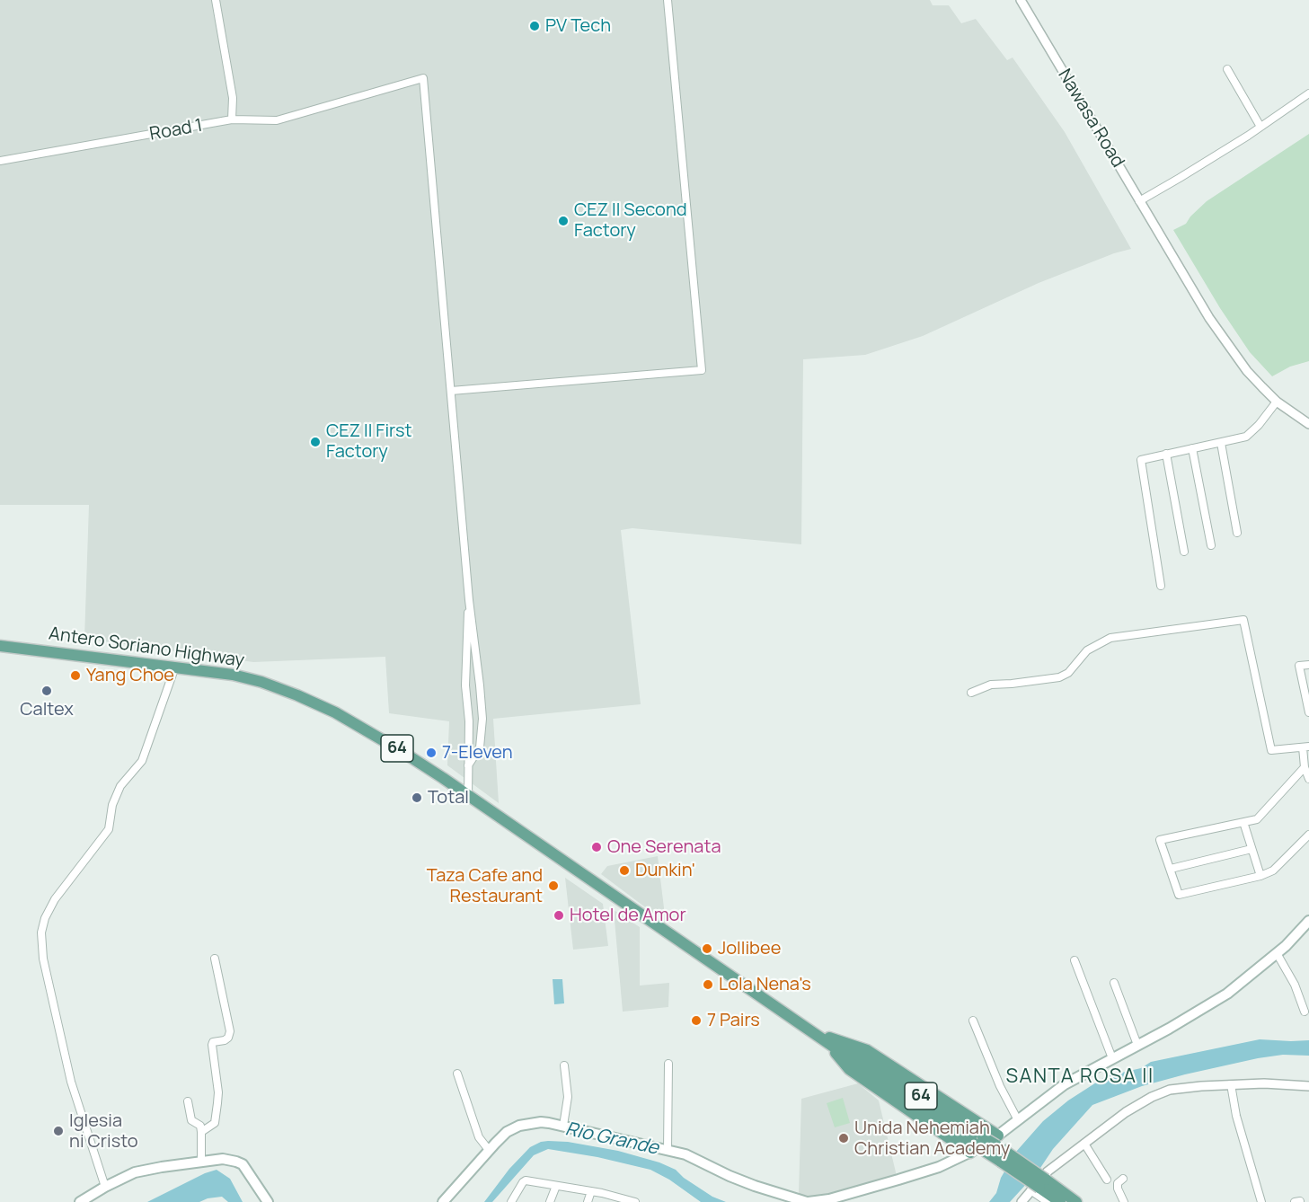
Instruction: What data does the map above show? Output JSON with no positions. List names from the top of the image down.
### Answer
{
  "streets": {
    "main road": ["Antero Soriano Highway", "64"],
    "street": ["Nawasa Road", "Road 1"]
  },
  "districts": ["SANTA ROSA II"],
  "water": ["Rio Grande"],
  "places": [
    "PV Tech",
    "CEZ II Second Factory",
    "CEZ II First Factory",
    "Yang Choe",
    "Caltex",
    "7-Eleven",
    "Total",
    "One Serenata",
    "Dunkin'",
    "Taza Cafe and Restaurant",
    "Hotel de Amor",
    "Jollibee",
    "Lola Nena's",
    "7 Pairs",
    "Iglesia ni Cristo",
    "Unida Nehemiah Christian Academy"
  ]
}
